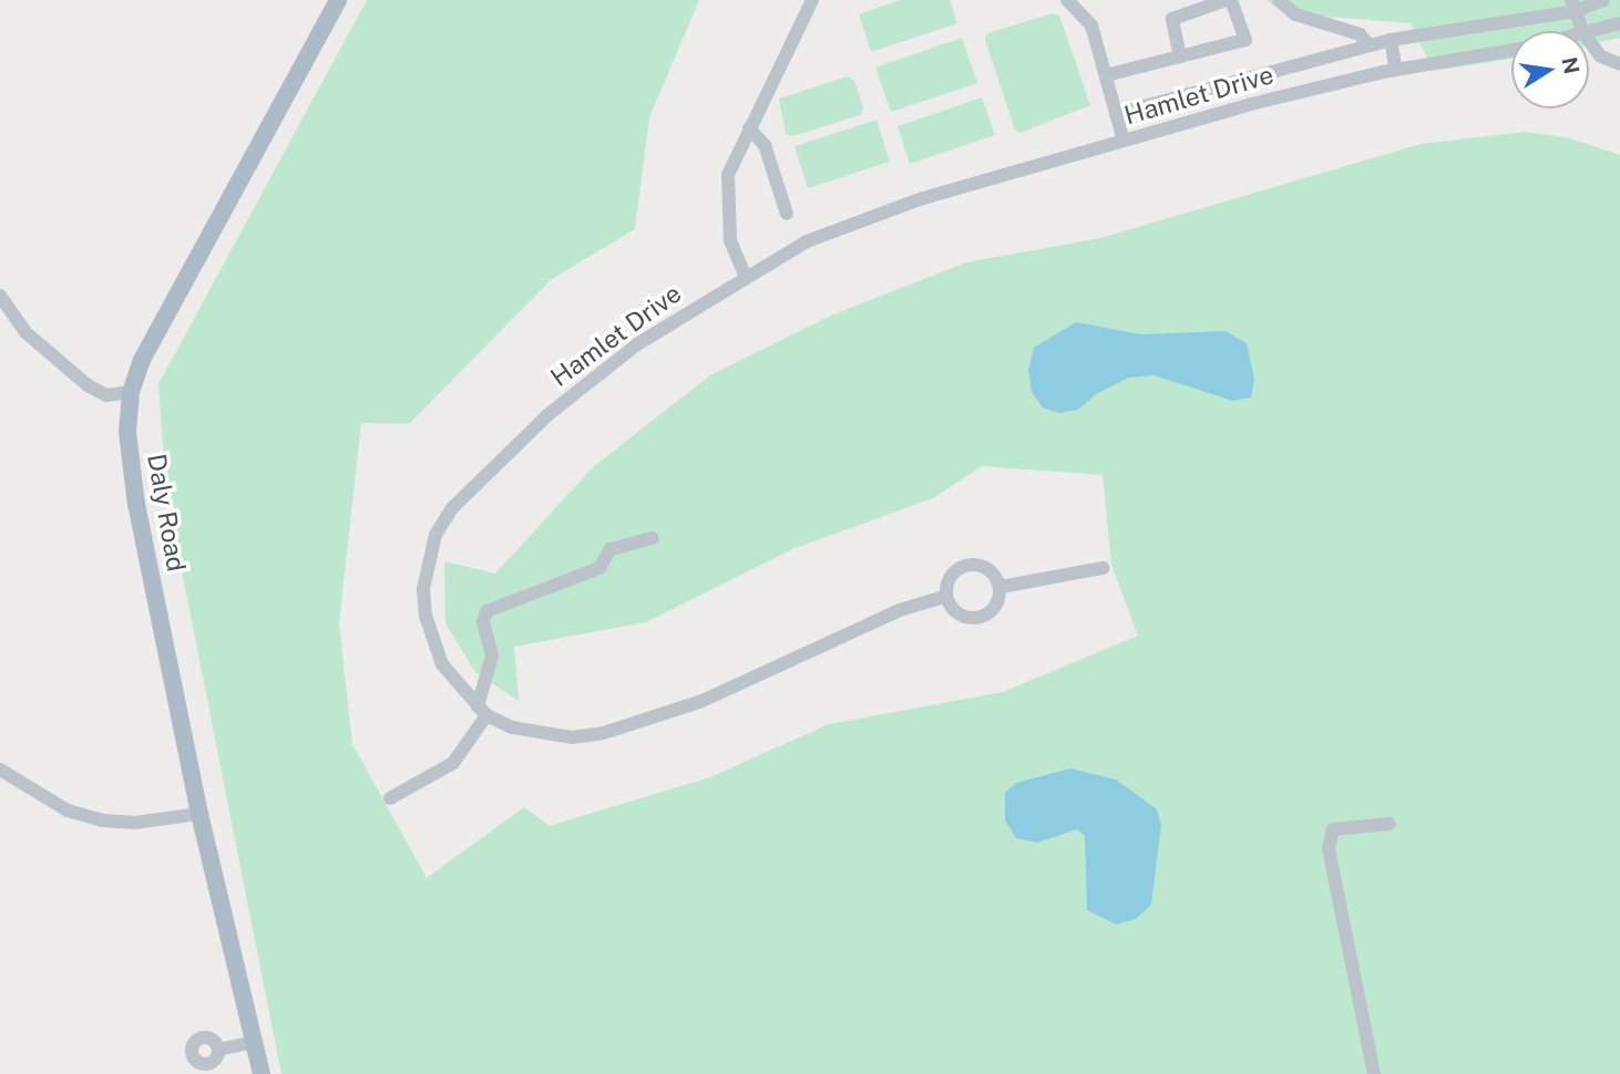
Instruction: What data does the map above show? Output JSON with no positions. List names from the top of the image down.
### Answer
{
  "streets": {
    "main road": ["Daly Road"],
    "street": ["Hamlet Drive"]
  },
  "north": "right"
}
